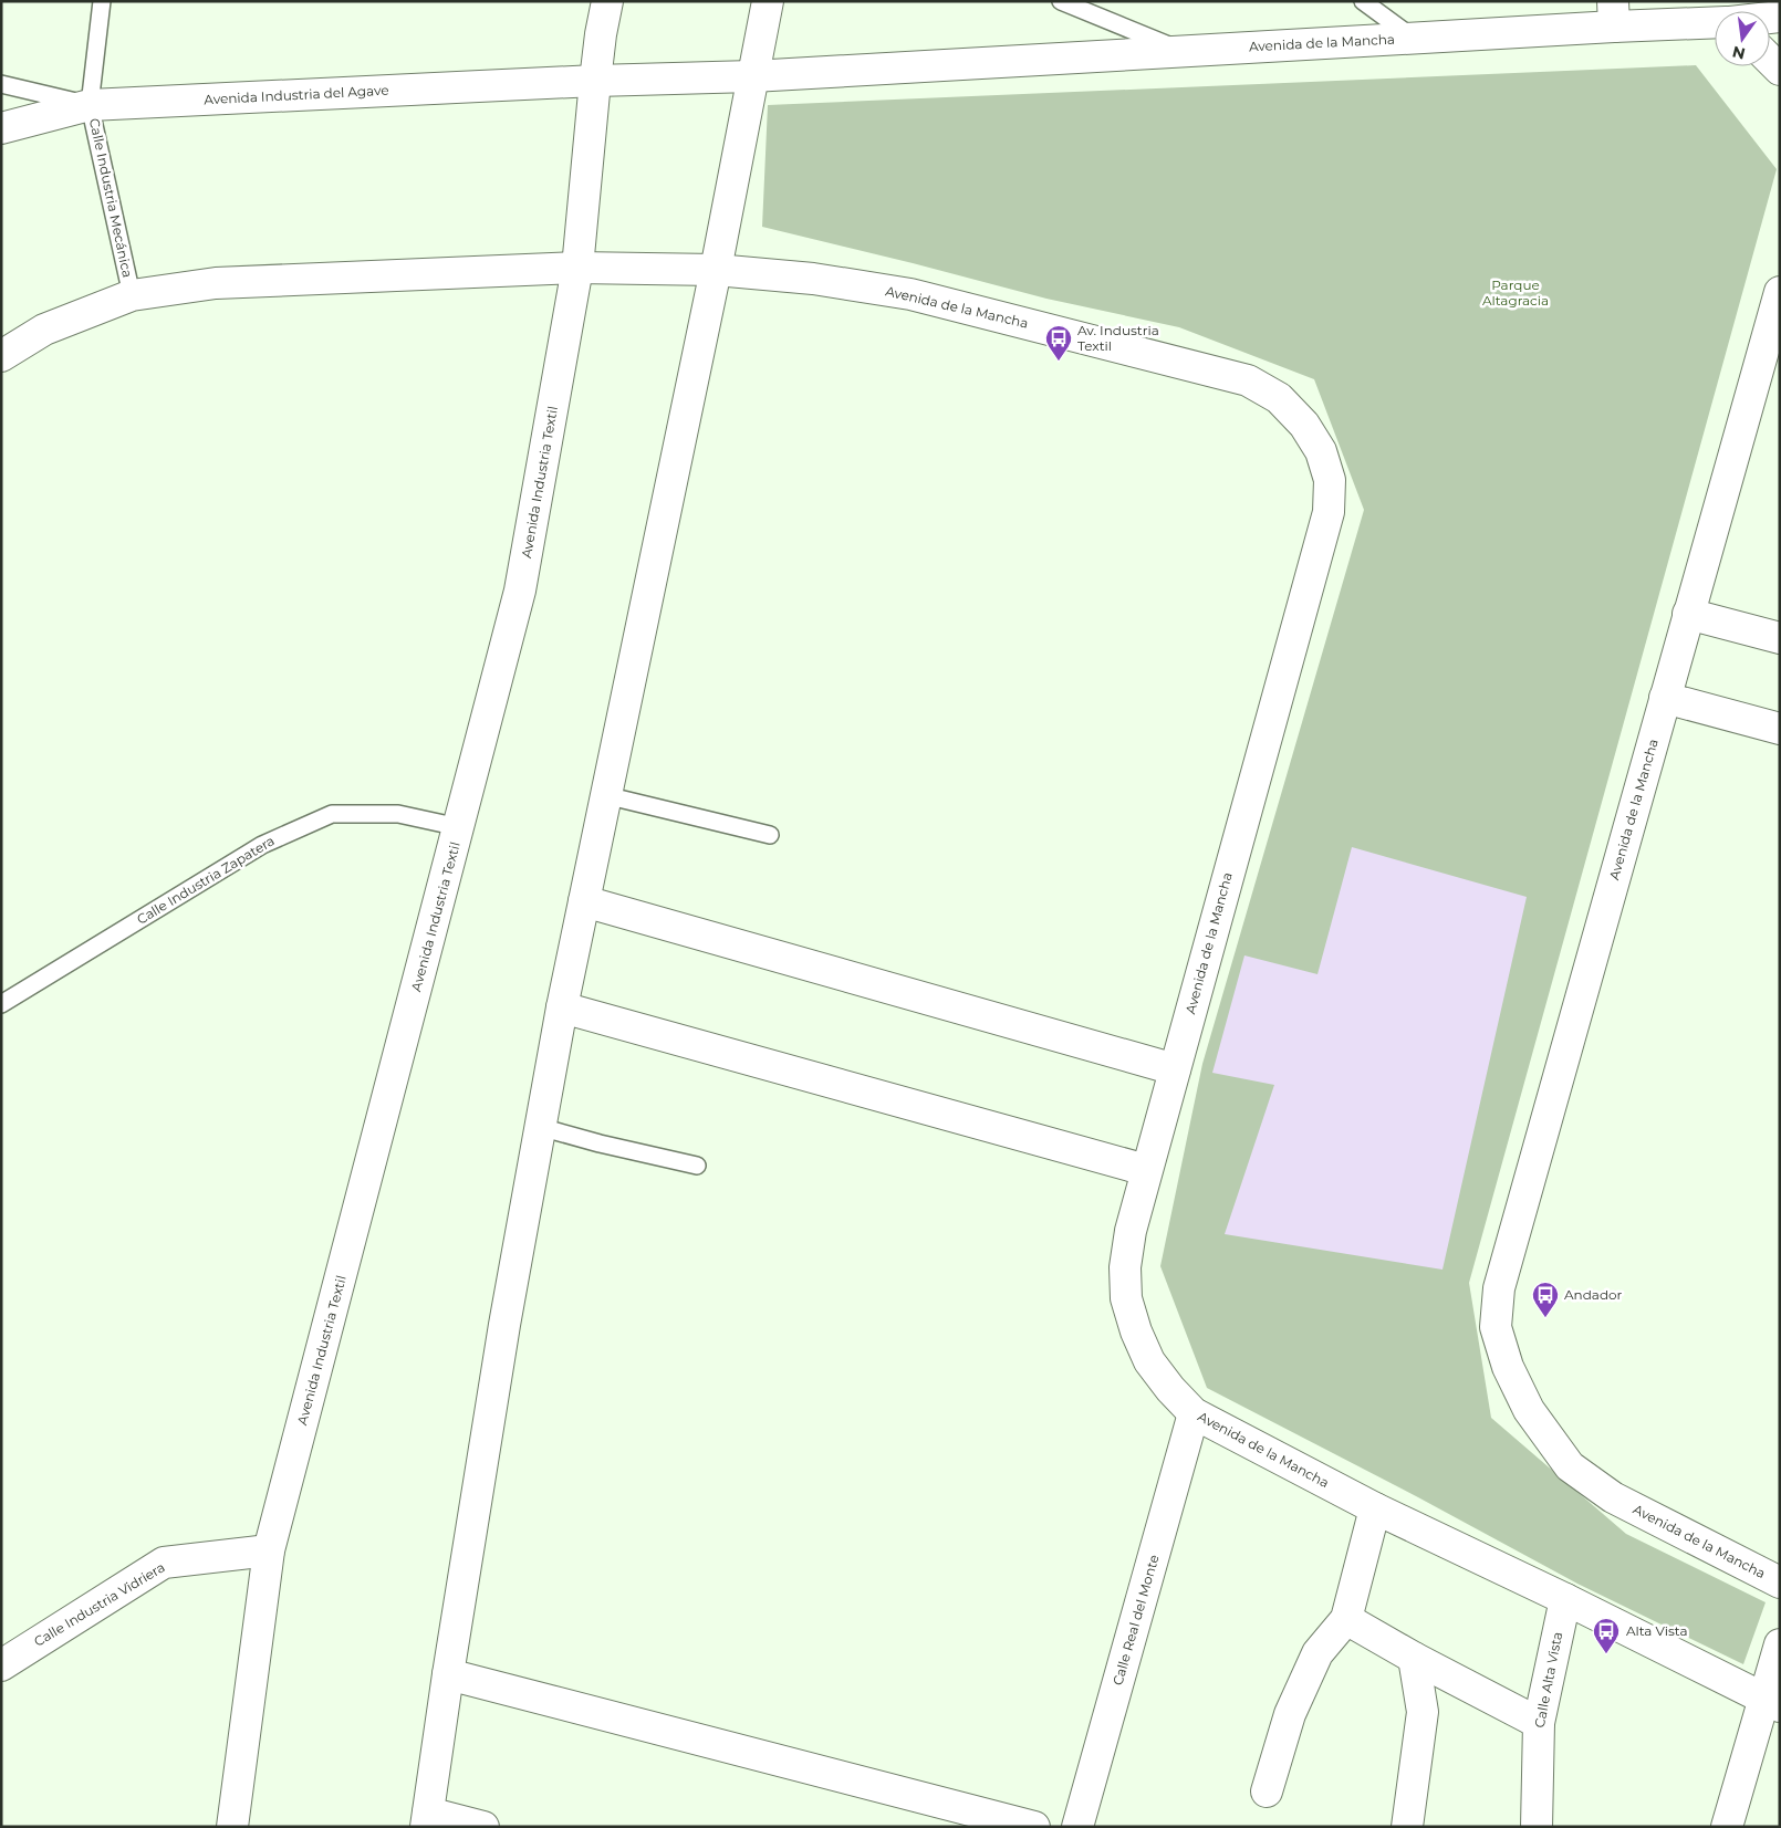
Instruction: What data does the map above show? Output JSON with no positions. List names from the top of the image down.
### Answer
{
  "streets": {
    "street": [
      "Avenida de la Mancha",
      "Avenida Industria del Agave",
      "Avenida Industria Textil",
      "Calle Industria Vidriera",
      "Calle Real del Monte",
      "Calle Alta Vista"
    ],
    "lane": ["Calle Industria Mecánica", "Calle Industria Zapatera"]
  },
  "crossings": [
    ["Avenida de la Mancha", "Avenida Industria del Agave"],
    ["Avenida de la Mancha", "Avenida Industria Textil"],
    ["Avenida de la Mancha", "Calle Real del Monte"],
    ["Avenida de la Mancha", "Calle Alta Vista"],
    ["Avenida Industria del Agave", "Calle Industria Mecánica"],
    ["Avenida Industria del Agave", "Avenida Industria Textil"],
    ["Avenida Industria Textil", "Calle Industria Zapatera"],
    ["Avenida Industria Textil", "Calle Industria Vidriera"]
  ],
  "parks": ["Parque Altagracia"],
  "places": {
    "bus stop": ["Av. Industria Textil", "Andador", "Alta Vista"]
  },
  "north": "bottom"
}
